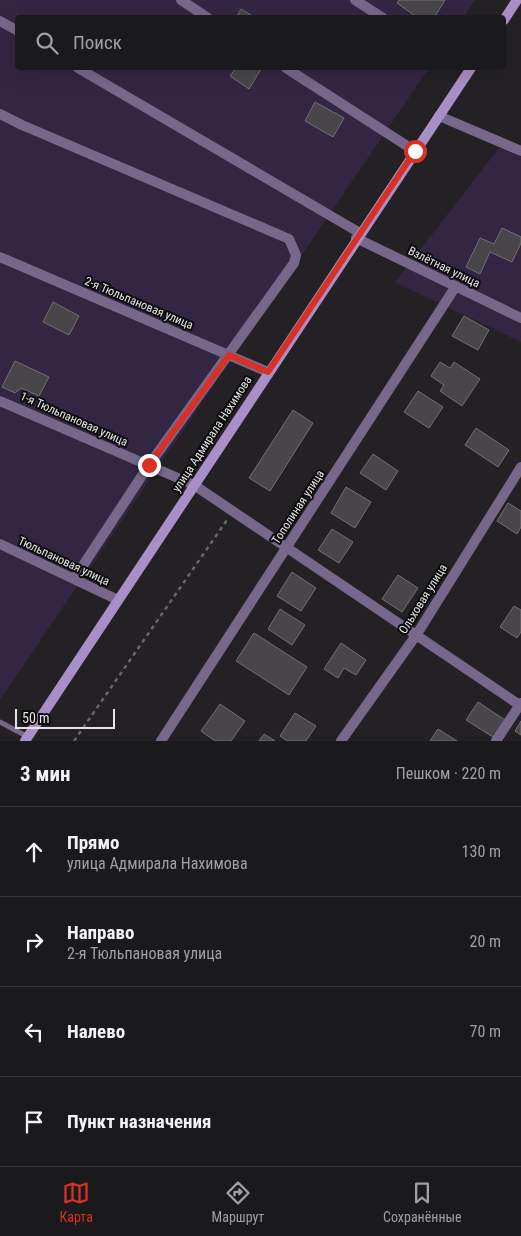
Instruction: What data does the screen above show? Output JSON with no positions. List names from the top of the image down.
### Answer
{
  "streets": {
    "main road": ["улица Адмирала Нахимова"],
    "street": [
      "Взлётная улица",
      "2-я Тюльпановая улица",
      "1-я Тюльпановая улица",
      "Тополиная улица",
      "Тюльпановая улица",
      "Ольховая улица"
    ]
  },
  "crossings": [
    ["Взлётная улица", "улица Адмирала Нахимова"],
    ["Взлётная улица", "Тополиная улица"],
    ["2-я Тюльпановая улица", "улица Адмирала Нахимова"],
    ["1-я Тюльпановая улица", "улица Адмирала Нахимова"],
    ["1-я Тюльпановая улица", "Тополиная улица"],
    ["1-я Тюльпановая улица", "Ольховая улица"],
    ["улица Адмирала Нахимова", "Тюльпановая улица"]
  ],
  "scale_bar": "50 m",
  "page": {
    "search": "Поиск",
    "scale": "50 m",
    "heading": ["3 мин", "Пешком · 220 m"],
    "list": [
      ["Прямо", "улица Адмирала Нахимова", "130 m"],
      ["Направо", "2-я Тюльпановая улица", "20 m"],
      ["Налево", "70 m"],
      "Пункт назначения"
    ],
    "nav": ["Карта", "Маршрут", "Сохранённые"]
  }
}
